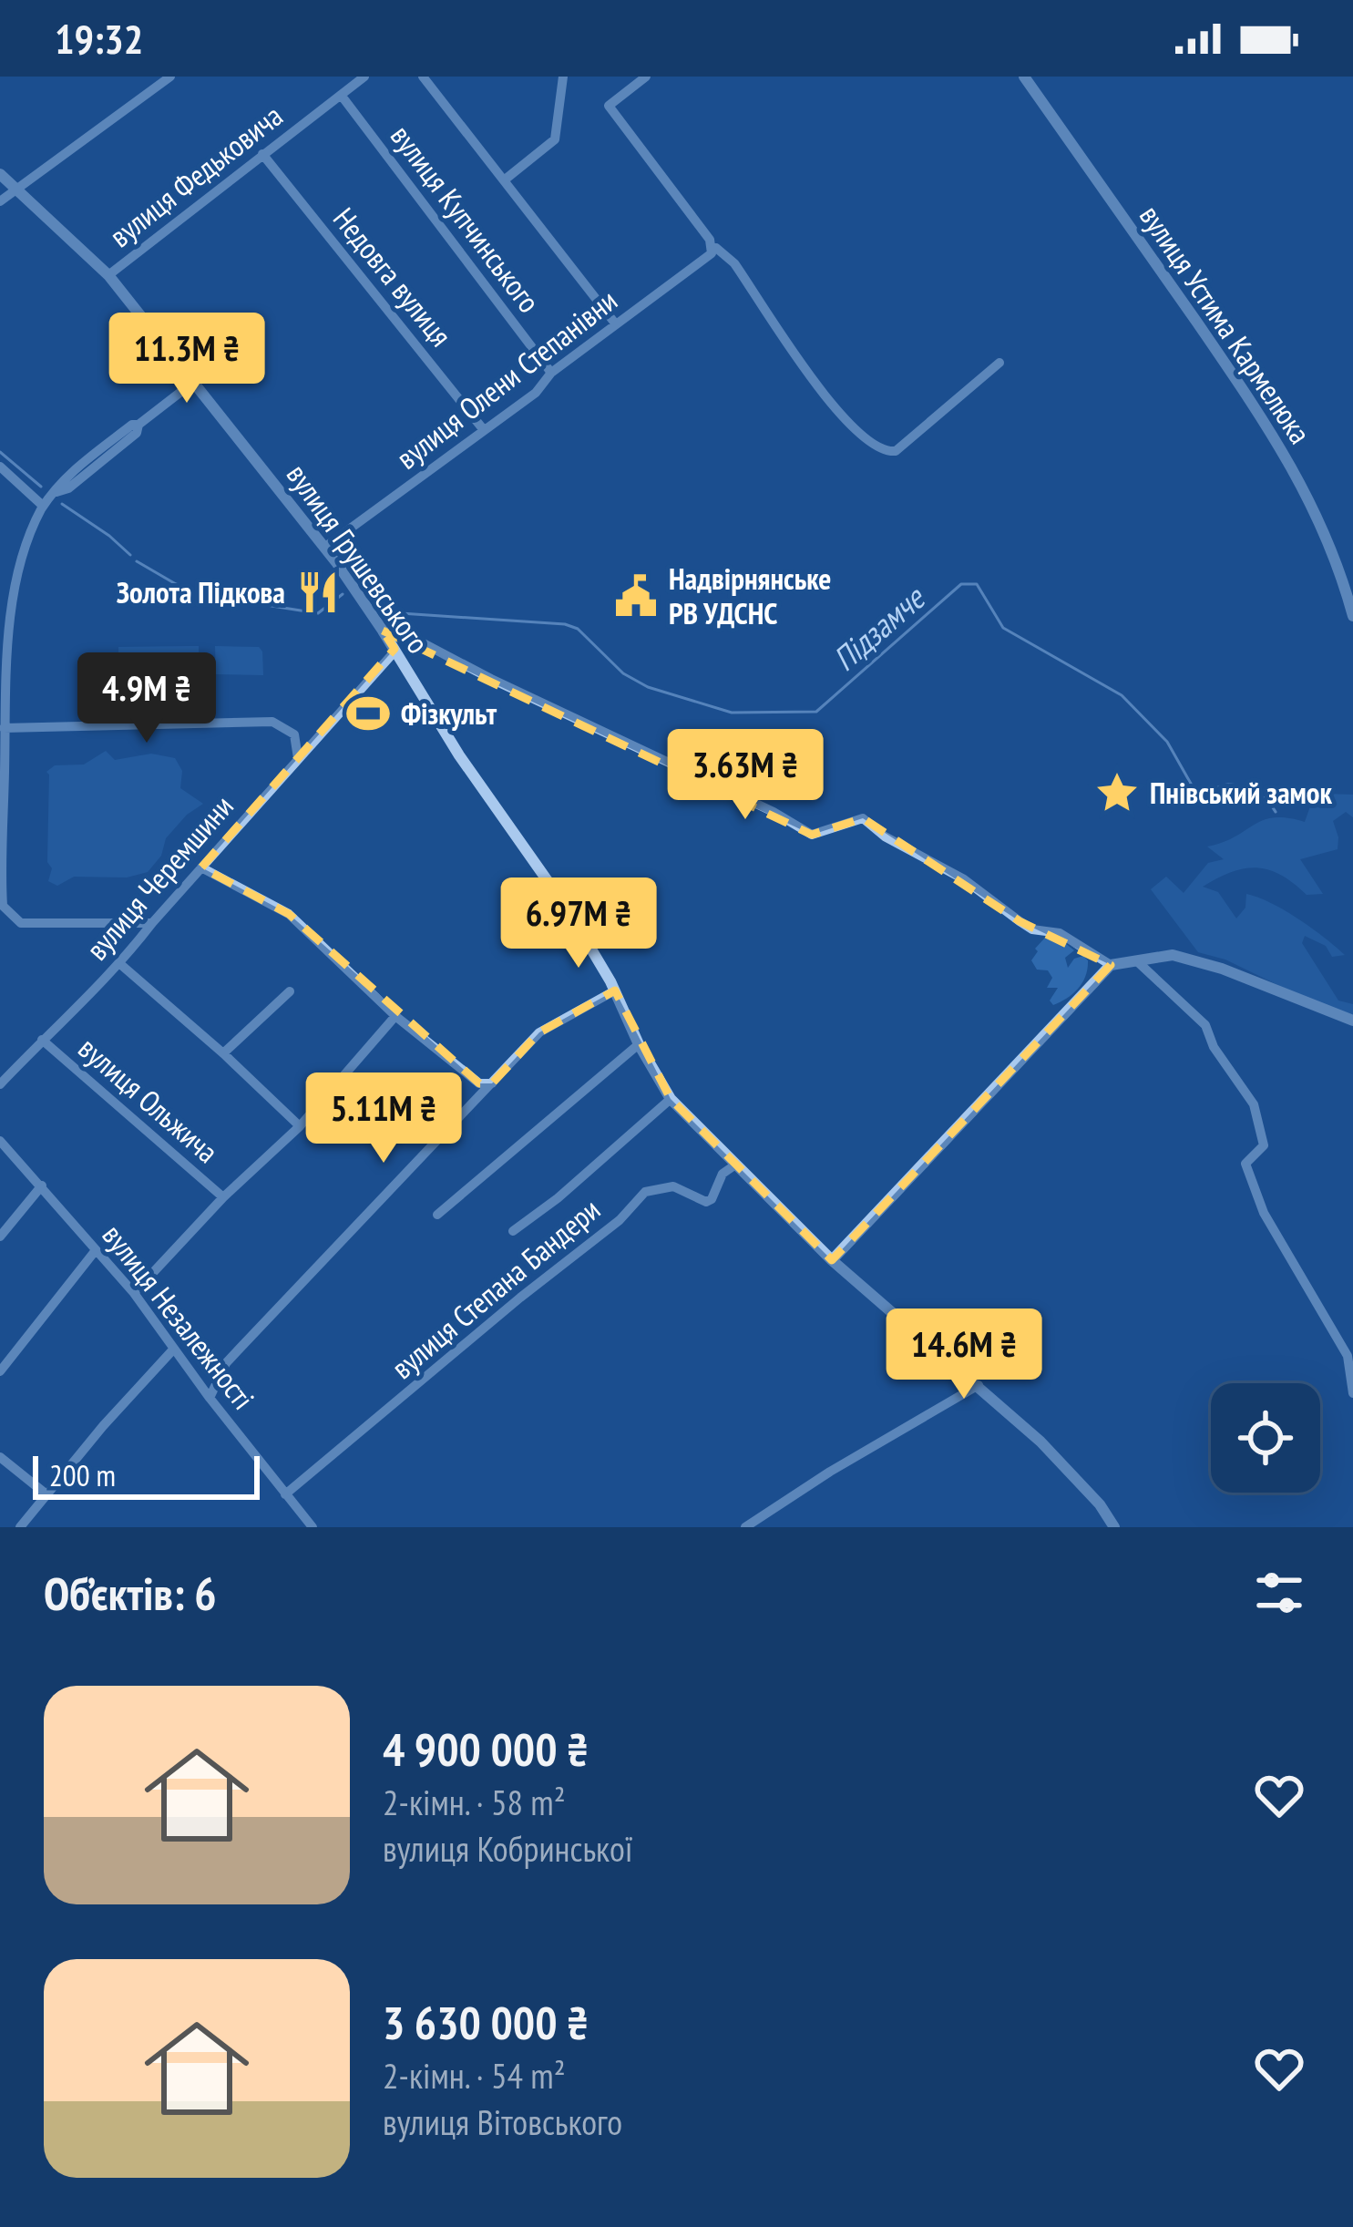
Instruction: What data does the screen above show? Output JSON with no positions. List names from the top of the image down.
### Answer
{
  "streets": {
    "street": [
      "вулиця Федьковича",
      "вулиця Купчинського",
      "Недовга вулиця",
      "вулиця Устима Кармелюка",
      "вулиця Олени Степанівни",
      "вулиця Грушевського",
      "вулиця Черемшини",
      "вулиця Ольжича",
      "вулиця Степана Бандери",
      "вулиця Незалежності"
    ]
  },
  "crossings": [
    ["вулиця Федьковича", "вулиця Купчинського"],
    ["вулиця Федьковича", "Недовга вулиця"],
    ["вулиця Федьковича", "вулиця Грушевського"],
    ["вулиця Купчинського", "вулиця Олени Степанівни"],
    ["Недовга вулиця", "вулиця Олени Степанівни"],
    ["вулиця Олени Степанівни", "вулиця Грушевського"],
    ["вулиця Грушевського", "вулиця Черемшини"],
    ["вулиця Грушевського", "вулиця Степана Бандери"],
    ["вулиця Черемшини", "вулиця Ольжича"],
    ["вулиця Степана Бандери", "вулиця Незалежності"]
  ],
  "water": ["Підзамче"],
  "places": {
    "restaurant": ["Золота Підкова"],
    "public building": ["Надвірнянське РВ УДСНС"],
    "sports": ["Фізкульт"],
    "place": ["Пнівський замок"]
  },
  "scale_bar": "200 m",
  "page": {
    "status": "19:32",
    "price": [
      "11.3M ₴",
      "4.9M ₴",
      "3.63M ₴",
      "6.97M ₴",
      "5.11M ₴",
      "14.6M ₴"
    ],
    "scale": "200 m",
    "heading": "Об’єктів: 6",
    "list": [
      {
        "name": "4 900 000 ₴",
        "note": "2-кімн. · 58 m² · вулиця Кобринської"
      },
      {
        "name": "3 630 000 ₴",
        "note": "2-кімн. · 54 m² · вулиця Вітовського"
      }
    ]
  }
}
